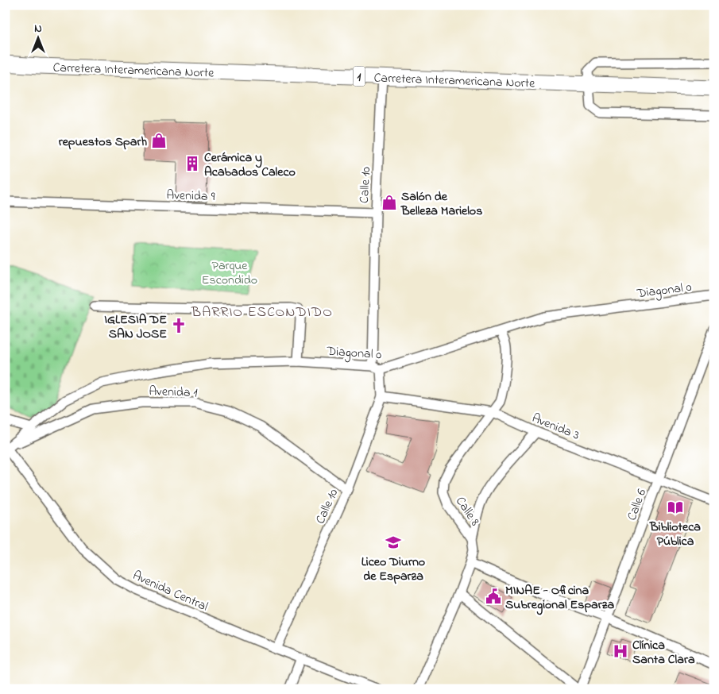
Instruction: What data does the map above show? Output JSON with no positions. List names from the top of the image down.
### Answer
{
  "streets": {
    "highway": ["Carretera Interamericana Norte", "1"],
    "street": [
      "Calle 10",
      "Avenida 9",
      "Diagonal 0",
      "Avenida 1",
      "Avenida 3",
      "Calle 6",
      "Calle 8",
      "Avenida Central"
    ]
  },
  "crossings": [
    ["Carretera Interamericana Norte", "Calle 10"],
    ["Calle 10", "Avenida 9"],
    ["Calle 10", "Diagonal 0"],
    ["Calle 10", "Avenida 1"],
    ["Calle 10", "Avenida 3"],
    ["Calle 10", "Avenida Central"],
    ["Diagonal 0", "Avenida 1"],
    ["Diagonal 0", "Calle 8"],
    ["Diagonal 0", "Avenida Central"],
    ["Avenida 1", "Avenida Central"],
    ["Avenida 3", "Calle 6"],
    ["Avenida 3", "Calle 8"]
  ],
  "districts": ["BARRIO ESCONDIDO"],
  "parks": ["Parque Escondido"],
  "places": {
    "shop": ["repuestos Sparh", "Salón de Belleza Marielos"],
    "building": ["Cerámica y Acabados Caleco"],
    "church": ["IGLESIA DE SAN JOSE"],
    "library": ["Biblioteca Pública"],
    "school or university": ["Liceo Diurno de Esparza"],
    "public building": ["MINAE - Oficina Subregional Esparza"],
    "hospital": ["Clínica Santa Clara"]
  },
  "north": "top"
}
